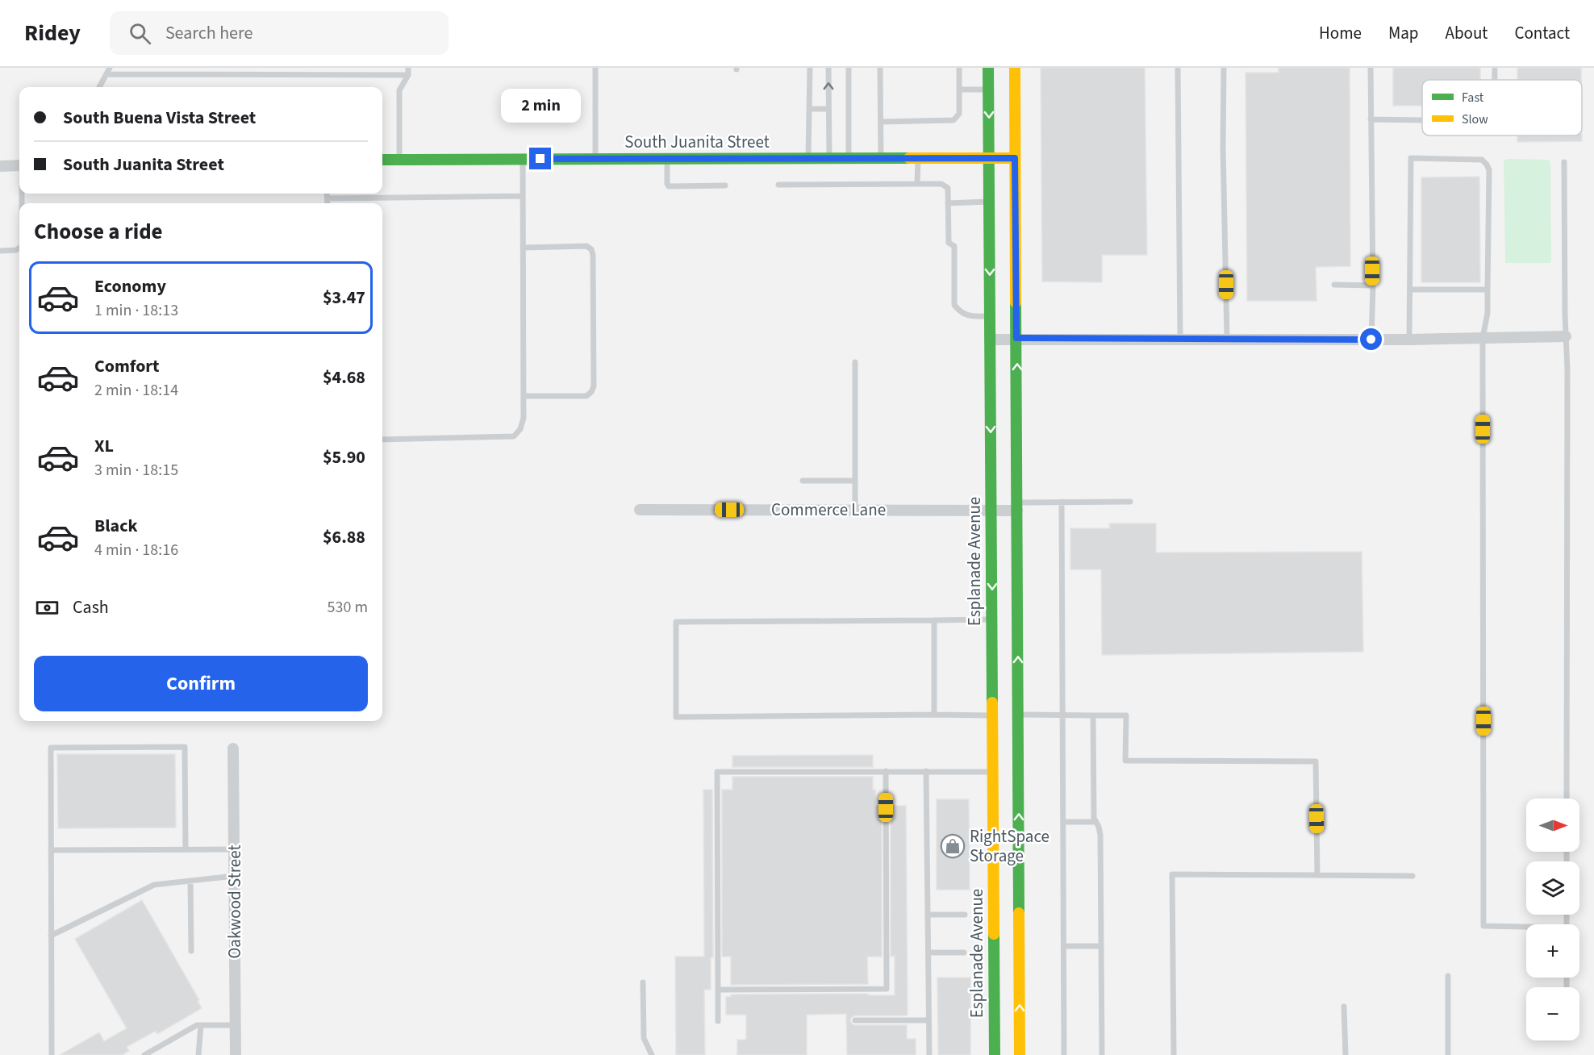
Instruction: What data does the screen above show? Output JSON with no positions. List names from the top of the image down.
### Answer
{
  "streets": {
    "main road": ["South Juanita Street", "Esplanade Avenue"],
    "street": ["Commerce Lane", "Oakwood Street"]
  },
  "crossings": [
    ["South Juanita Street", "Esplanade Avenue"],
    ["Commerce Lane", "Esplanade Avenue"]
  ],
  "places": {
    "shop": ["RightSpace Storage"]
  },
  "legend": ["Fast", "Slow"],
  "north": "right",
  "page": {
    "header": "Ridey",
    "search": "Search here",
    "nav": [
      "Home",
      "Map",
      "About",
      "Contact"
    ],
    "banner": ["South Buena Vista Street", "South Juanita Street"],
    "bubble": "2 min",
    "heading": "Choose a ride",
    "list": [
      {
        "name": "Economy",
        "note": "1 min · 18:13",
        "value": "$3.47"
      },
      {
        "name": "Comfort",
        "note": "2 min · 18:14",
        "value": "$4.68"
      },
      {
        "name": "XL",
        "note": "3 min · 18:15",
        "value": "$5.90"
      },
      {
        "name": "Black",
        "note": "4 min · 18:16",
        "value": "$6.88"
      }
    ],
    "pay": ["Cash", "530 m"],
    "buttons": "Confirm",
    "map_buttons": ["+", "−"]
  }
}
